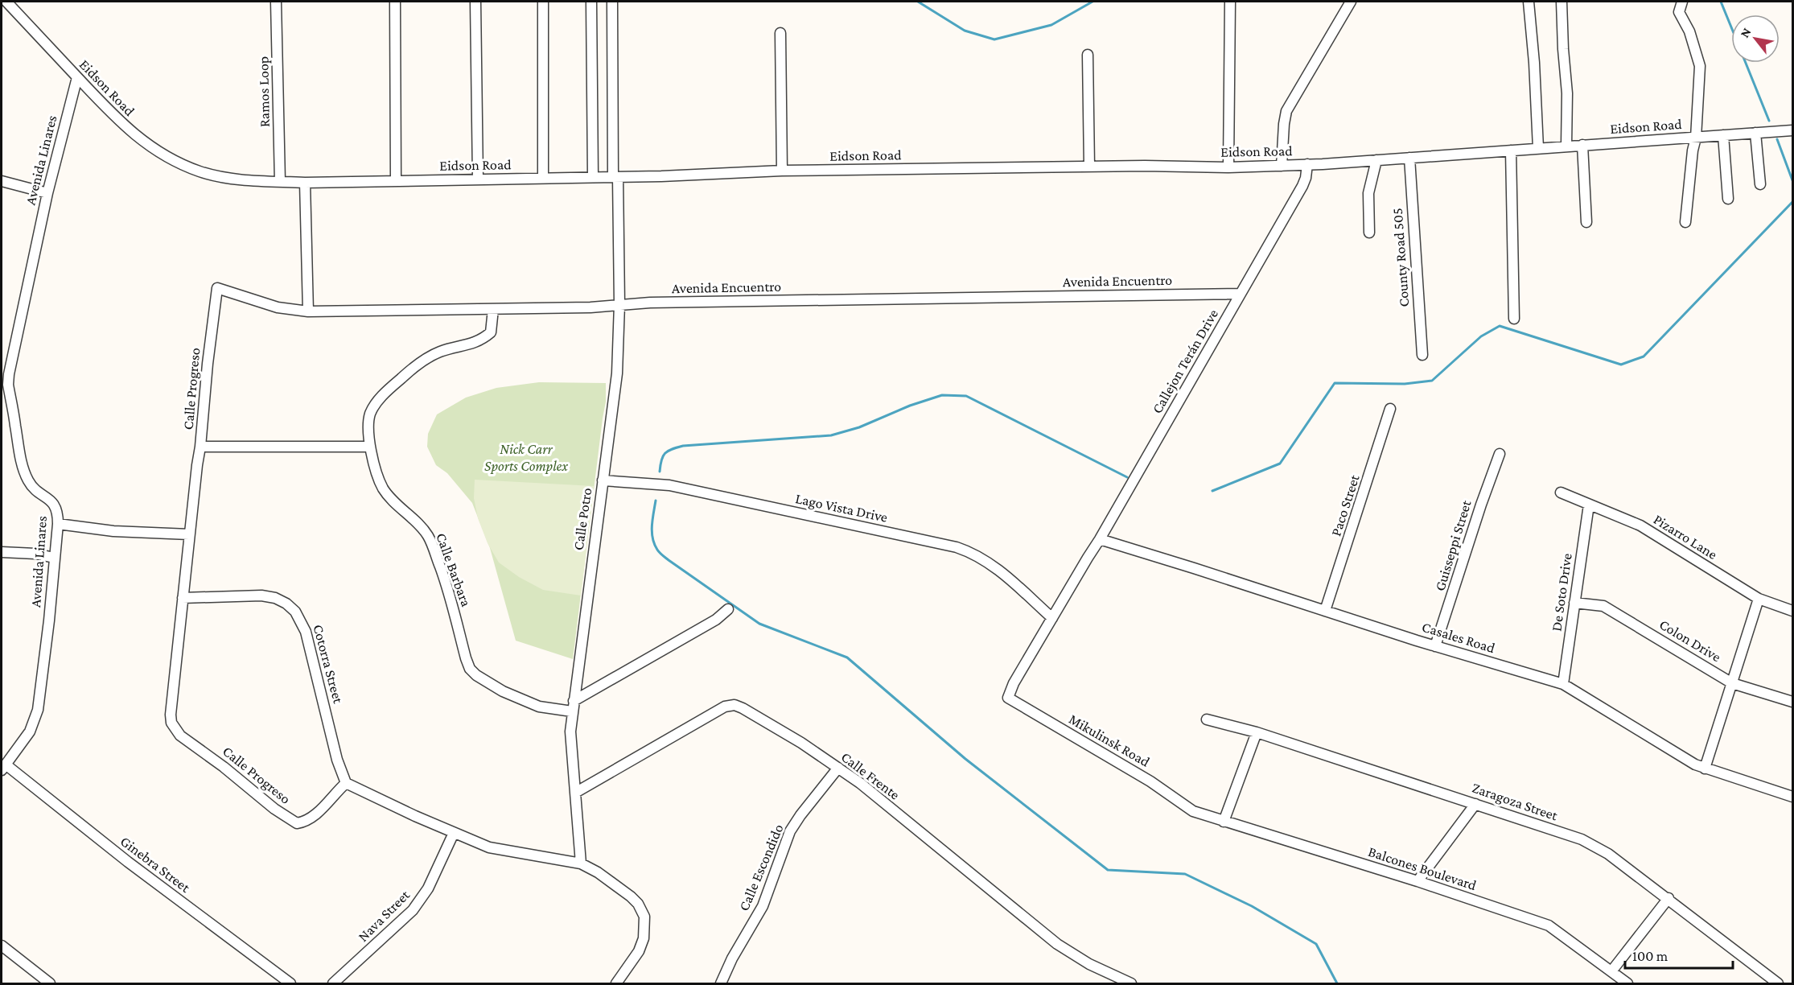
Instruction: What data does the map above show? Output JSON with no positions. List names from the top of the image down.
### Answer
{
  "streets": {
    "street": [
      "Eidson Road",
      "Ramos Loop",
      "Avenida Linares",
      "County Road 505",
      "Avenida Encuentro",
      "Callejon Terán Drive",
      "Calle Progreso",
      "Paco Street",
      "Lago Vista Drive",
      "Calle Potro",
      "Pizarro Lane",
      "Guisseppi Street",
      "Calle Barbara",
      "De Soto Drive",
      "Casales Road",
      "Colon Drive",
      "Cotorra Street",
      "Mikulinsk Road",
      "Calle Frente",
      "Zaragoza Street",
      "Ginebra Street",
      "Calle Escondido",
      "Balcones Boulevard",
      "Nava Street"
    ]
  },
  "crossings": [
    ["Eidson Road", "Ramos Loop"],
    ["Eidson Road", "Avenida Linares"],
    ["Eidson Road", "County Road 505"],
    ["Eidson Road", "Callejon Terán Drive"],
    ["Eidson Road", "Calle Potro"],
    ["Avenida Linares", "Ginebra Street"],
    ["Avenida Encuentro", "Callejon Terán Drive"],
    ["Avenida Encuentro", "Calle Progreso"],
    ["Avenida Encuentro", "Calle Potro"],
    ["Avenida Encuentro", "Calle Barbara"],
    ["Callejon Terán Drive", "Lago Vista Drive"],
    ["Callejon Terán Drive", "Casales Road"],
    ["Callejon Terán Drive", "Mikulinsk Road"],
    ["Calle Progreso", "Cotorra Street"],
    ["Paco Street", "Casales Road"],
    ["Lago Vista Drive", "Calle Potro"],
    ["Calle Potro", "Calle Barbara"],
    ["Calle Potro", "Calle Frente"],
    ["Pizarro Lane", "De Soto Drive"],
    ["Guisseppi Street", "Casales Road"],
    ["De Soto Drive", "Casales Road"],
    ["De Soto Drive", "Colon Drive"],
    ["Mikulinsk Road", "Balcones Boulevard"],
    ["Calle Frente", "Calle Escondido"]
  ],
  "parks": ["Nick Carr Sports Complex"],
  "scale_bar": "100 m",
  "north": "top left"
}
